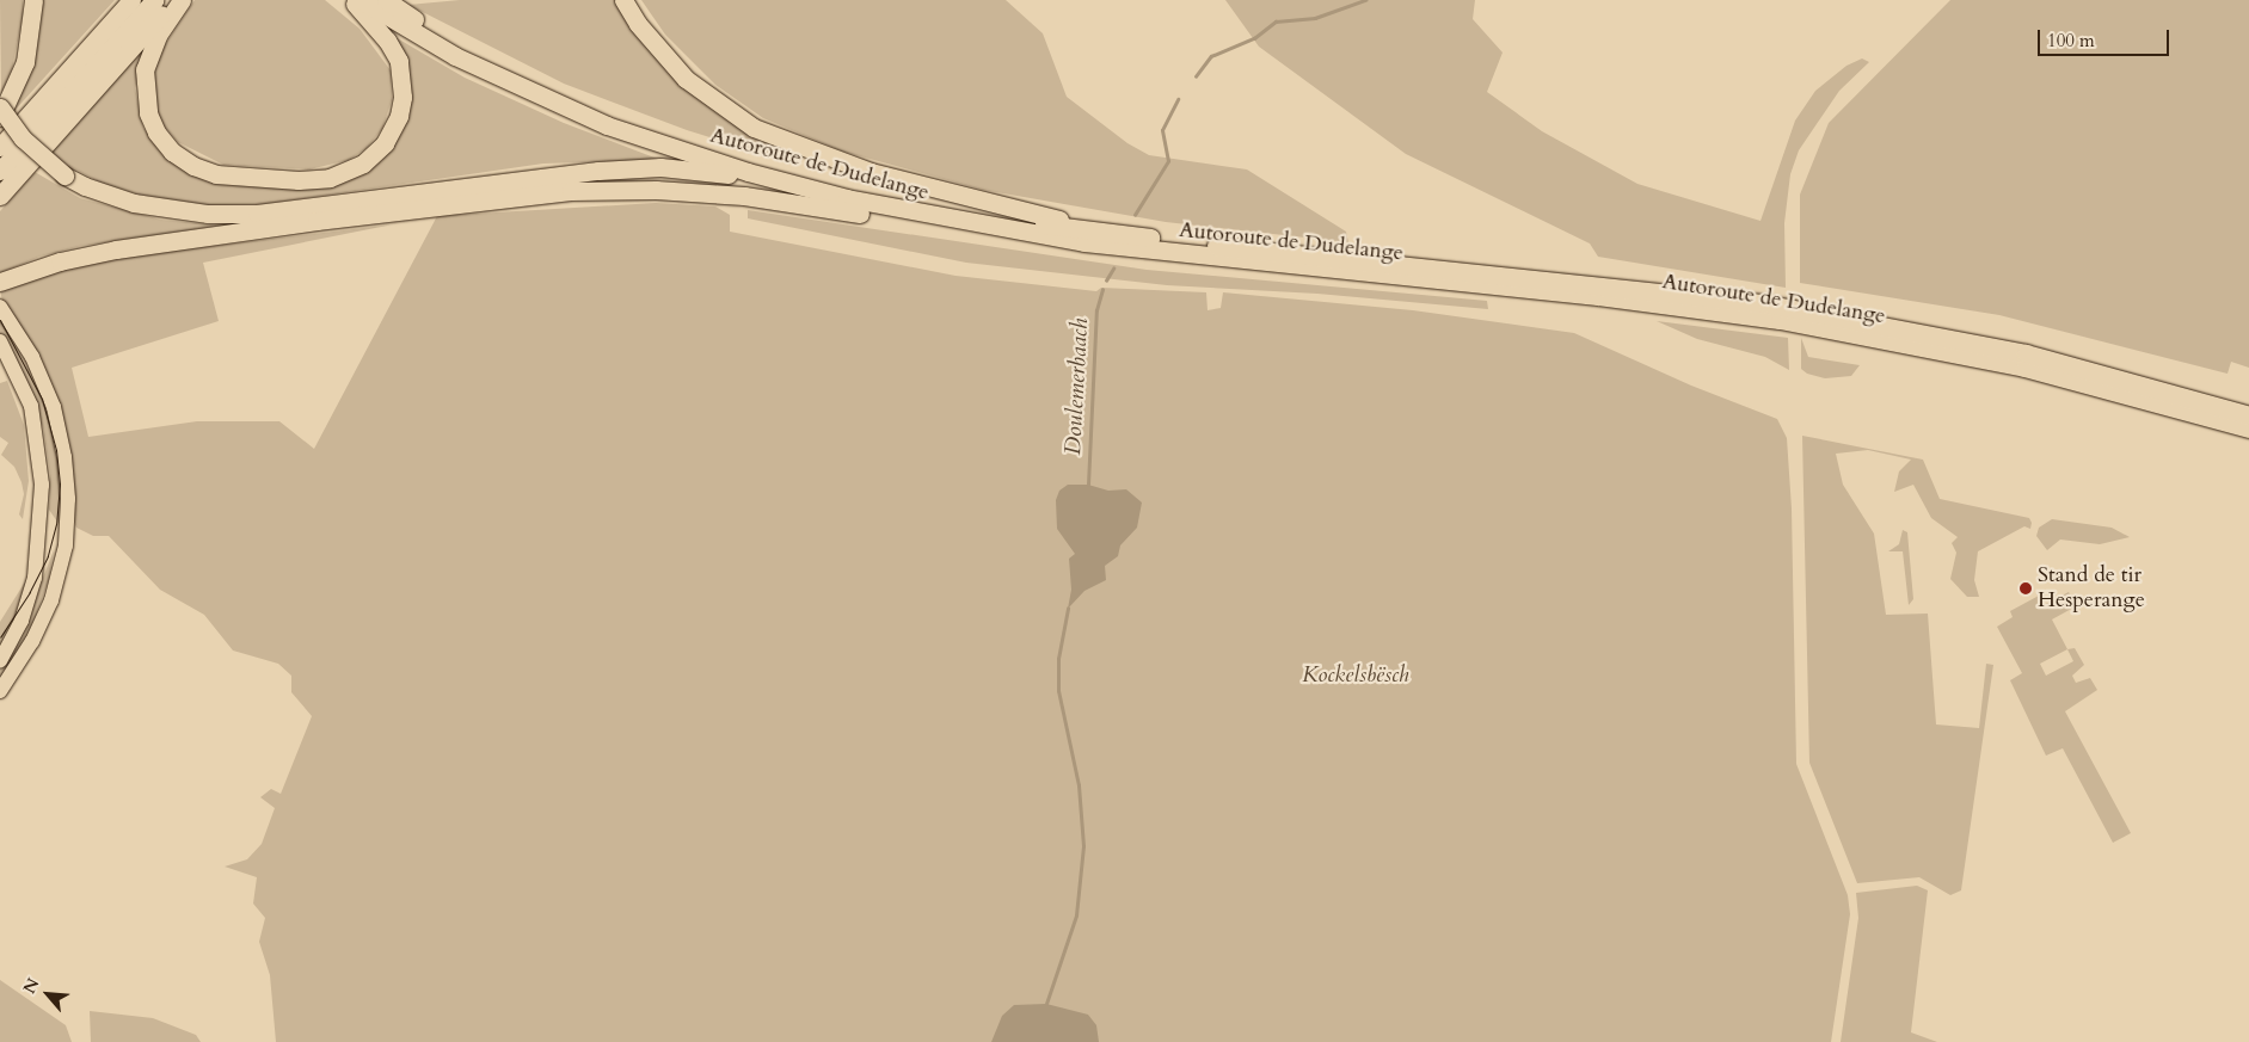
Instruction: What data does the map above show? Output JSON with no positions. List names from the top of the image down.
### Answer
{
  "streets": {
    "highway": ["Autoroute de Dudelange"]
  },
  "water": ["Doulemerbaach"],
  "parks": ["Kockelsbësch"],
  "places": ["Stand de tir Hesperange"],
  "scale_bar": "100 m",
  "north": "top left"
}
